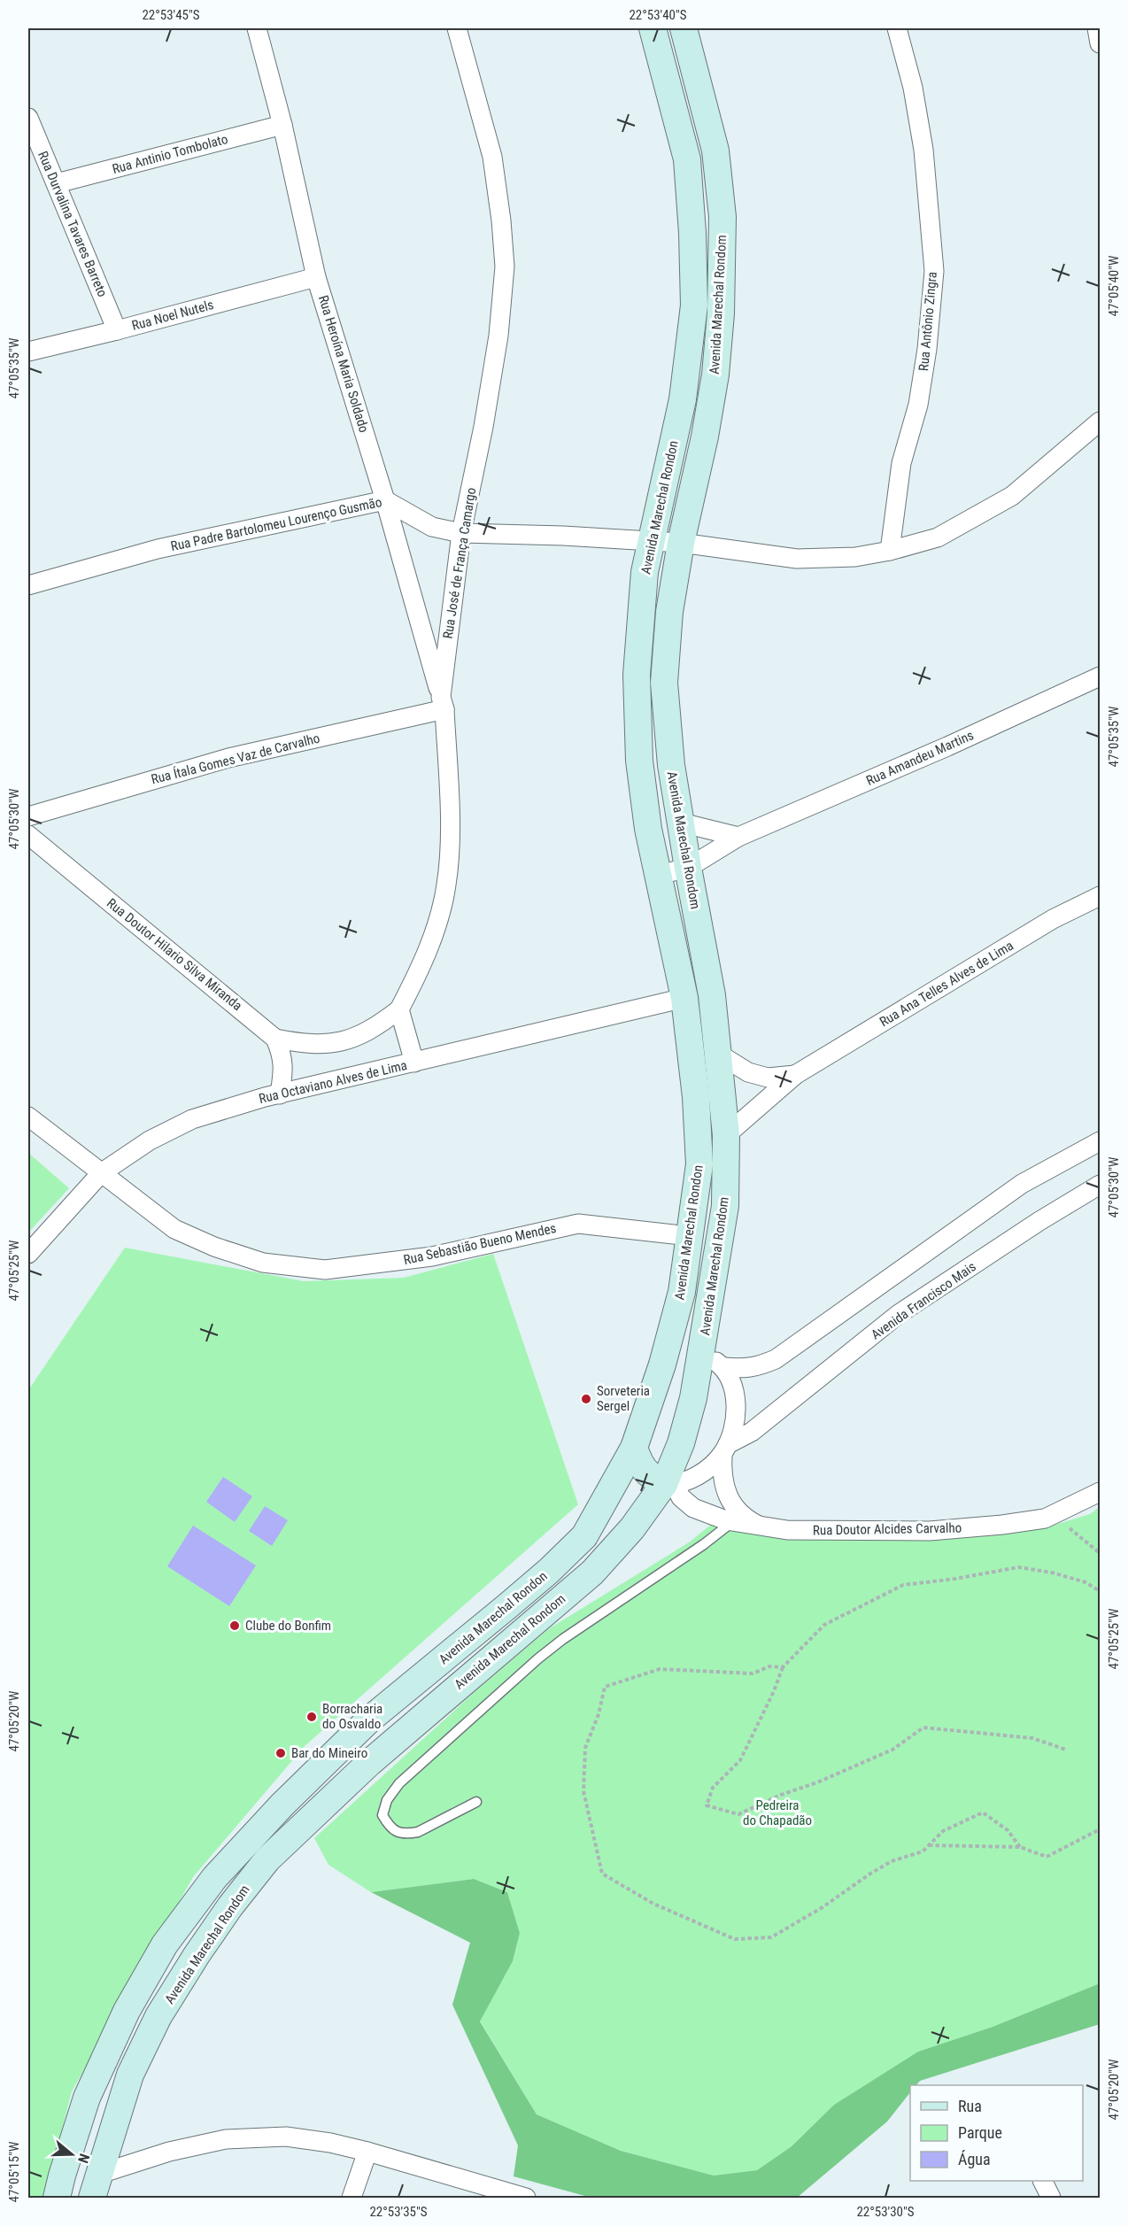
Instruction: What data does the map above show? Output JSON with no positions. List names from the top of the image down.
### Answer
{
  "streets": {
    "main road": ["Avenida Marechal Rondom", "Avenida Marechal Rondon"],
    "street": [
      "Rua Antinio Tombolato",
      "Rua Durvalina Tavares Barreto",
      "Rua Noel Nutels",
      "Rua Antônio Zingra",
      "Rua Heroína Maria Soldado",
      "Rua Padre Bartolomeu Lourenço Gusmão",
      "Rua José de França Camargo",
      "Rua Amandeu Martins",
      "Rua Ítala Gomes Vaz de Carvalho",
      "Rua Doutor Hilario Silva Miranda",
      "Rua Ana Telles Alves de Lima",
      "Rua Octaviano Alves de Lima",
      "Rua Sebastião Bueno Mendes",
      "Avenida Francisco Mais",
      "Rua Doutor Alcides Carvalho"
    ]
  },
  "crossings": [
    ["Rua Antinio Tombolato", "Rua Durvalina Tavares Barreto"],
    ["Rua Antinio Tombolato", "Rua Heroína Maria Soldado"],
    ["Rua Durvalina Tavares Barreto", "Rua Noel Nutels"],
    ["Avenida Marechal Rondom", "Rua Padre Bartolomeu Lourenço Gusmão"],
    ["Avenida Marechal Rondom", "Rua Amandeu Martins"],
    ["Avenida Marechal Rondom", "Rua Ana Telles Alves de Lima"],
    ["Avenida Marechal Rondom", "Avenida Francisco Mais"],
    ["Avenida Marechal Rondom", "Rua Doutor Alcides Carvalho"],
    ["Rua Noel Nutels", "Rua Heroína Maria Soldado"],
    ["Rua Antônio Zingra", "Rua Padre Bartolomeu Lourenço Gusmão"],
    ["Rua Heroína Maria Soldado", "Rua Padre Bartolomeu Lourenço Gusmão"],
    ["Rua Heroína Maria Soldado", "Rua José de França Camargo"],
    ["Rua Heroína Maria Soldado", "Rua Ítala Gomes Vaz de Carvalho"],
    ["Avenida Marechal Rondon", "Rua Padre Bartolomeu Lourenço Gusmão"],
    ["Avenida Marechal Rondon", "Rua Amandeu Martins"],
    ["Avenida Marechal Rondon", "Rua Octaviano Alves de Lima"],
    ["Avenida Marechal Rondon", "Rua Sebastião Bueno Mendes"],
    ["Rua Padre Bartolomeu Lourenço Gusmão", "Rua José de França Camargo"],
    ["Rua José de França Camargo", "Rua Ítala Gomes Vaz de Carvalho"],
    ["Rua Octaviano Alves de Lima", "Rua Sebastião Bueno Mendes"],
    ["Avenida Francisco Mais", "Rua Doutor Alcides Carvalho"]
  ],
  "parks": ["Pedreira do Chapadão"],
  "places": [
    "Sorveteria Sergel",
    "Clube do Bonfim",
    "Borracharia do Osvaldo",
    "Bar do Mineiro"
  ],
  "legend": ["Rua", "Parque", "Água"],
  "north": "right",
  "coordinates": [
    "22°53'45\"S",
    "22°53'40\"S",
    "47°05'40\"W",
    "47°05'35\"W",
    "47°05'30\"W",
    "47°05'25\"W",
    "47°05'20\"W",
    "47°05'15\"W",
    "22°53'35\"S",
    "22°53'30\"S"
  ]
}
